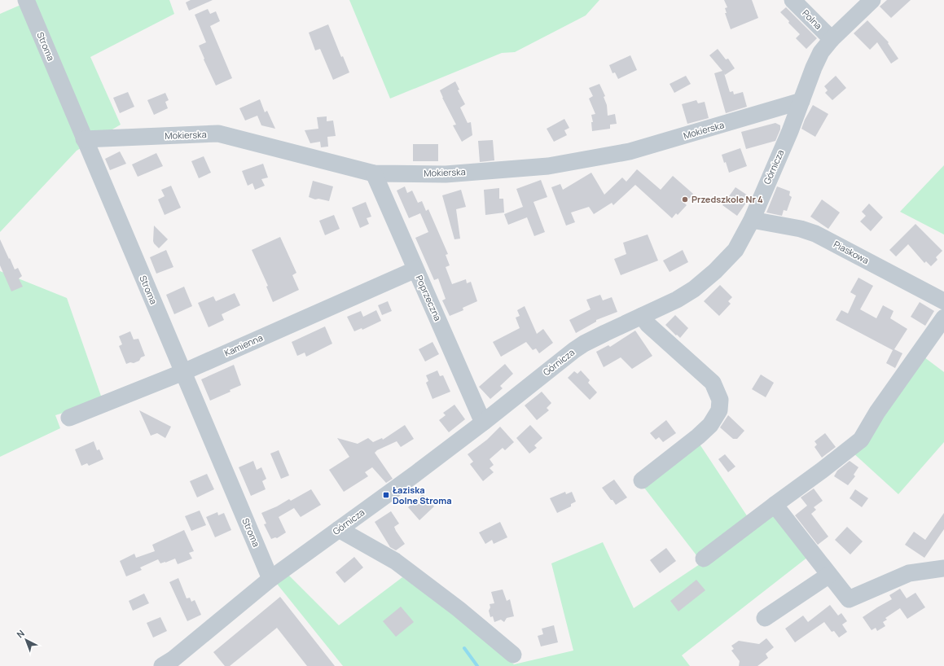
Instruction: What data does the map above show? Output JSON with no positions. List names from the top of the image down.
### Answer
{
  "streets": {
    "street": [
      "Polna",
      "Stroma",
      "Mokierska",
      "Górnicza",
      "Piaskowa",
      "Poprzeczna",
      "Kamienna"
    ]
  },
  "crossings": [
    ["Polna", "Górnicza"],
    ["Stroma", "Mokierska"],
    ["Stroma", "Górnicza"],
    ["Stroma", "Kamienna"],
    ["Mokierska", "Górnicza"],
    ["Mokierska", "Poprzeczna"],
    ["Górnicza", "Piaskowa"],
    ["Górnicza", "Poprzeczna"],
    ["Poprzeczna", "Kamienna"]
  ],
  "places": {
    "other": ["Przedszkole Nr 4"],
    "transit": ["Łaziska Dolne Stroma"]
  },
  "north": "top left"
}
